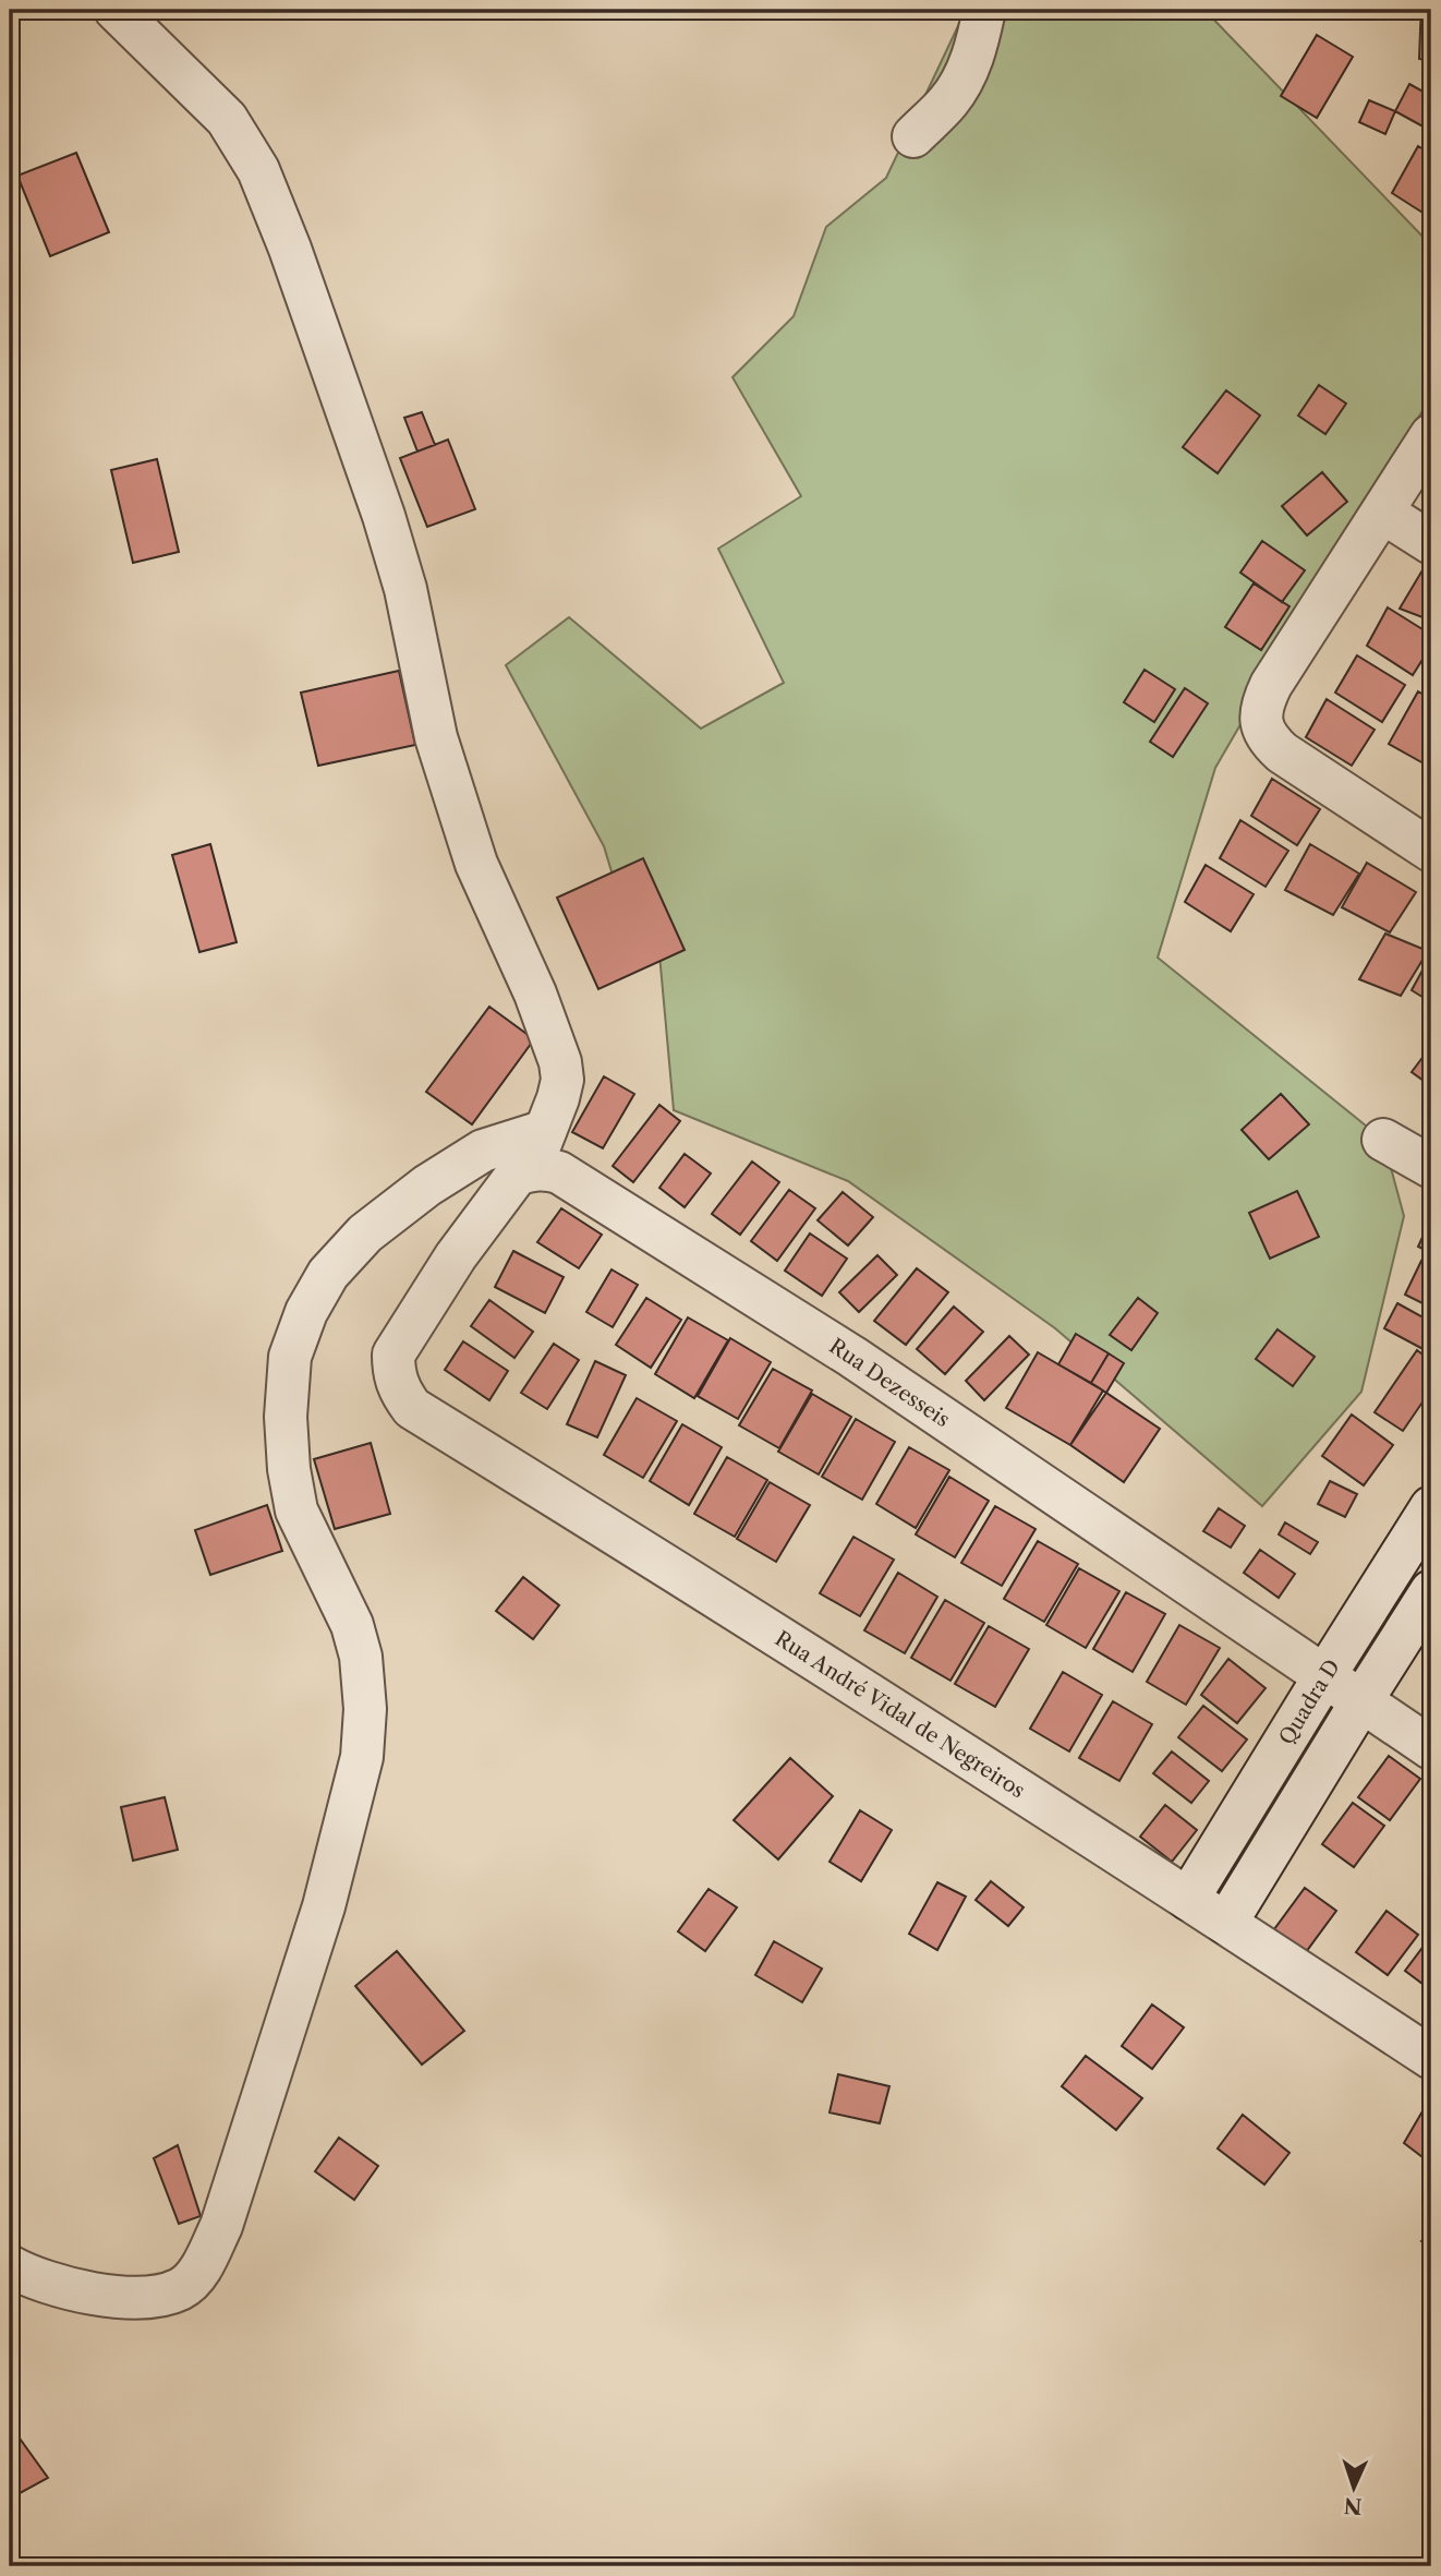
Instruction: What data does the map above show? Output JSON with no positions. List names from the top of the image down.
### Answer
{
  "streets": {
    "street": ["Rua Dezesseis", "Quadra D", "Rua André Vidal de Negreiros"]
  },
  "crossings": [
    ["Rua Dezesseis", "Quadra D"],
    ["Rua Dezesseis", "Rua André Vidal de Negreiros"],
    ["Quadra D", "Rua André Vidal de Negreiros"]
  ],
  "north": "bottom"
}
